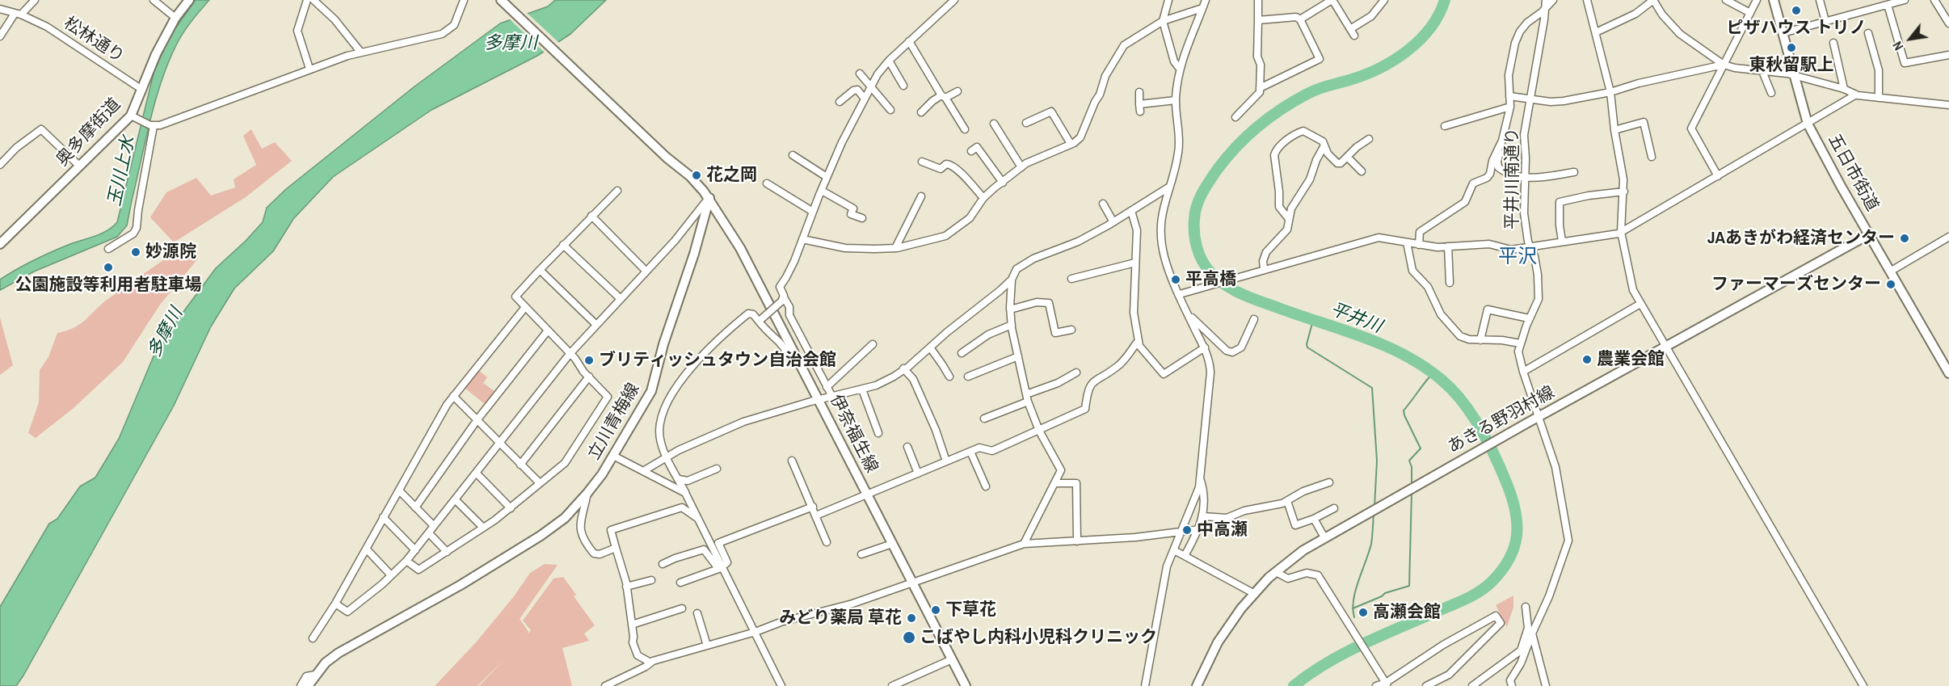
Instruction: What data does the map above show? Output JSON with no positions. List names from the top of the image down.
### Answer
{
  "streets": {
    "main road": [
      "奥多摩街道",
      "五日市街道",
      "あきる野羽村線",
      "立川青梅線",
      "伊奈福生線"
    ],
    "street": ["松林通り", "平井川南通り"]
  },
  "crossings": [
    ["松林通り", "奥多摩街道"],
    ["五日市街道", "あきる野羽村線"],
    ["平井川南通り", "あきる野羽村線"],
    ["立川青梅線", "伊奈福生線"]
  ],
  "districts": ["平沢"],
  "water": ["多摩川", "玉川上水", "平井川"],
  "places": [
    "ピザハウス トリノ",
    "東秋留駅上",
    "花之岡",
    "JAあきがわ経済センター",
    "妙源院",
    "公園施設等利用者駐車場",
    "平高橋",
    "ファーマーズセンター",
    "農業会館",
    "ブリティッシュタウン自治会館",
    "中高瀬",
    "下草花",
    "高瀬会館",
    "みどり薬局 草花",
    "こばやし内科小児科クリニック"
  ],
  "north": "bottom left"
}
